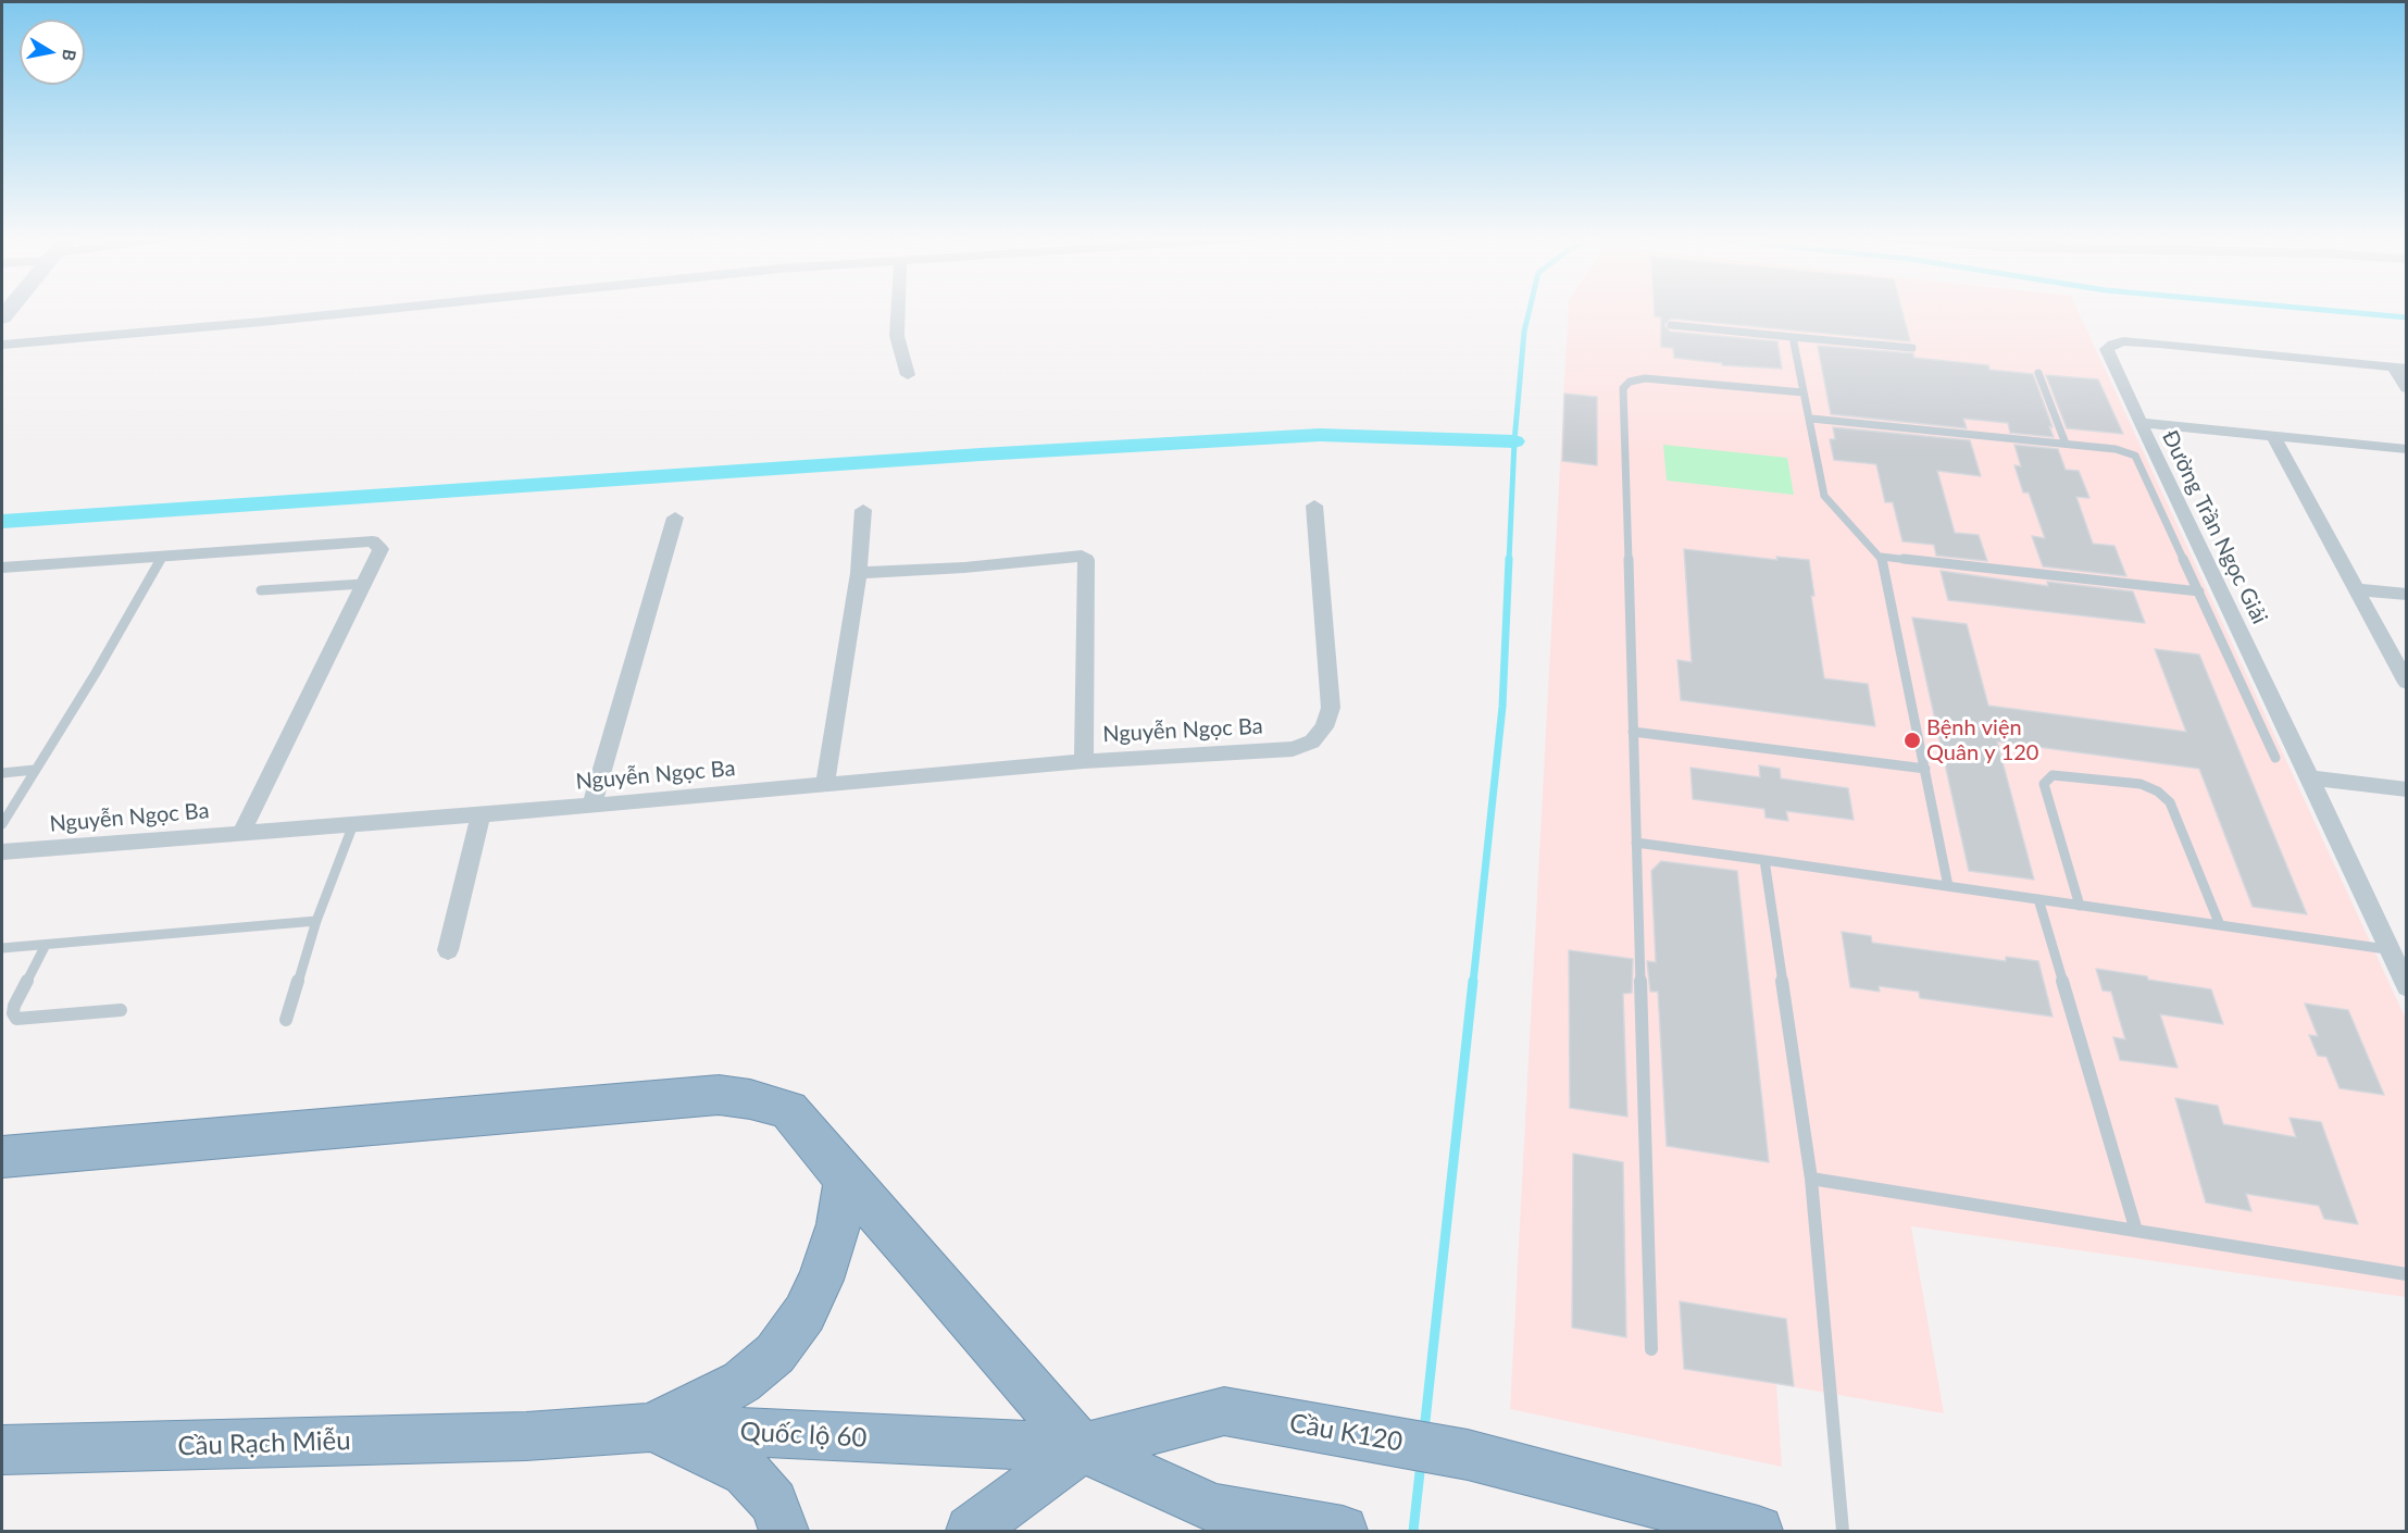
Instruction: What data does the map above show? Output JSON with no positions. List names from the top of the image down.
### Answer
{
  "streets": {
    "highway": ["Cầu K120", "Quốc lộ 60", "Cầu Rạch Miễu"],
    "street": ["Đường Trần Ngọc Giải", "Nguyễn Ngọc Ba"]
  },
  "crossings": [
    ["Cầu K120", "Quốc lộ 60"],
    ["Quốc lộ 60", "Cầu Rạch Miễu"]
  ],
  "places": ["Bệnh viện Quân y 120"],
  "north": "right"
}
